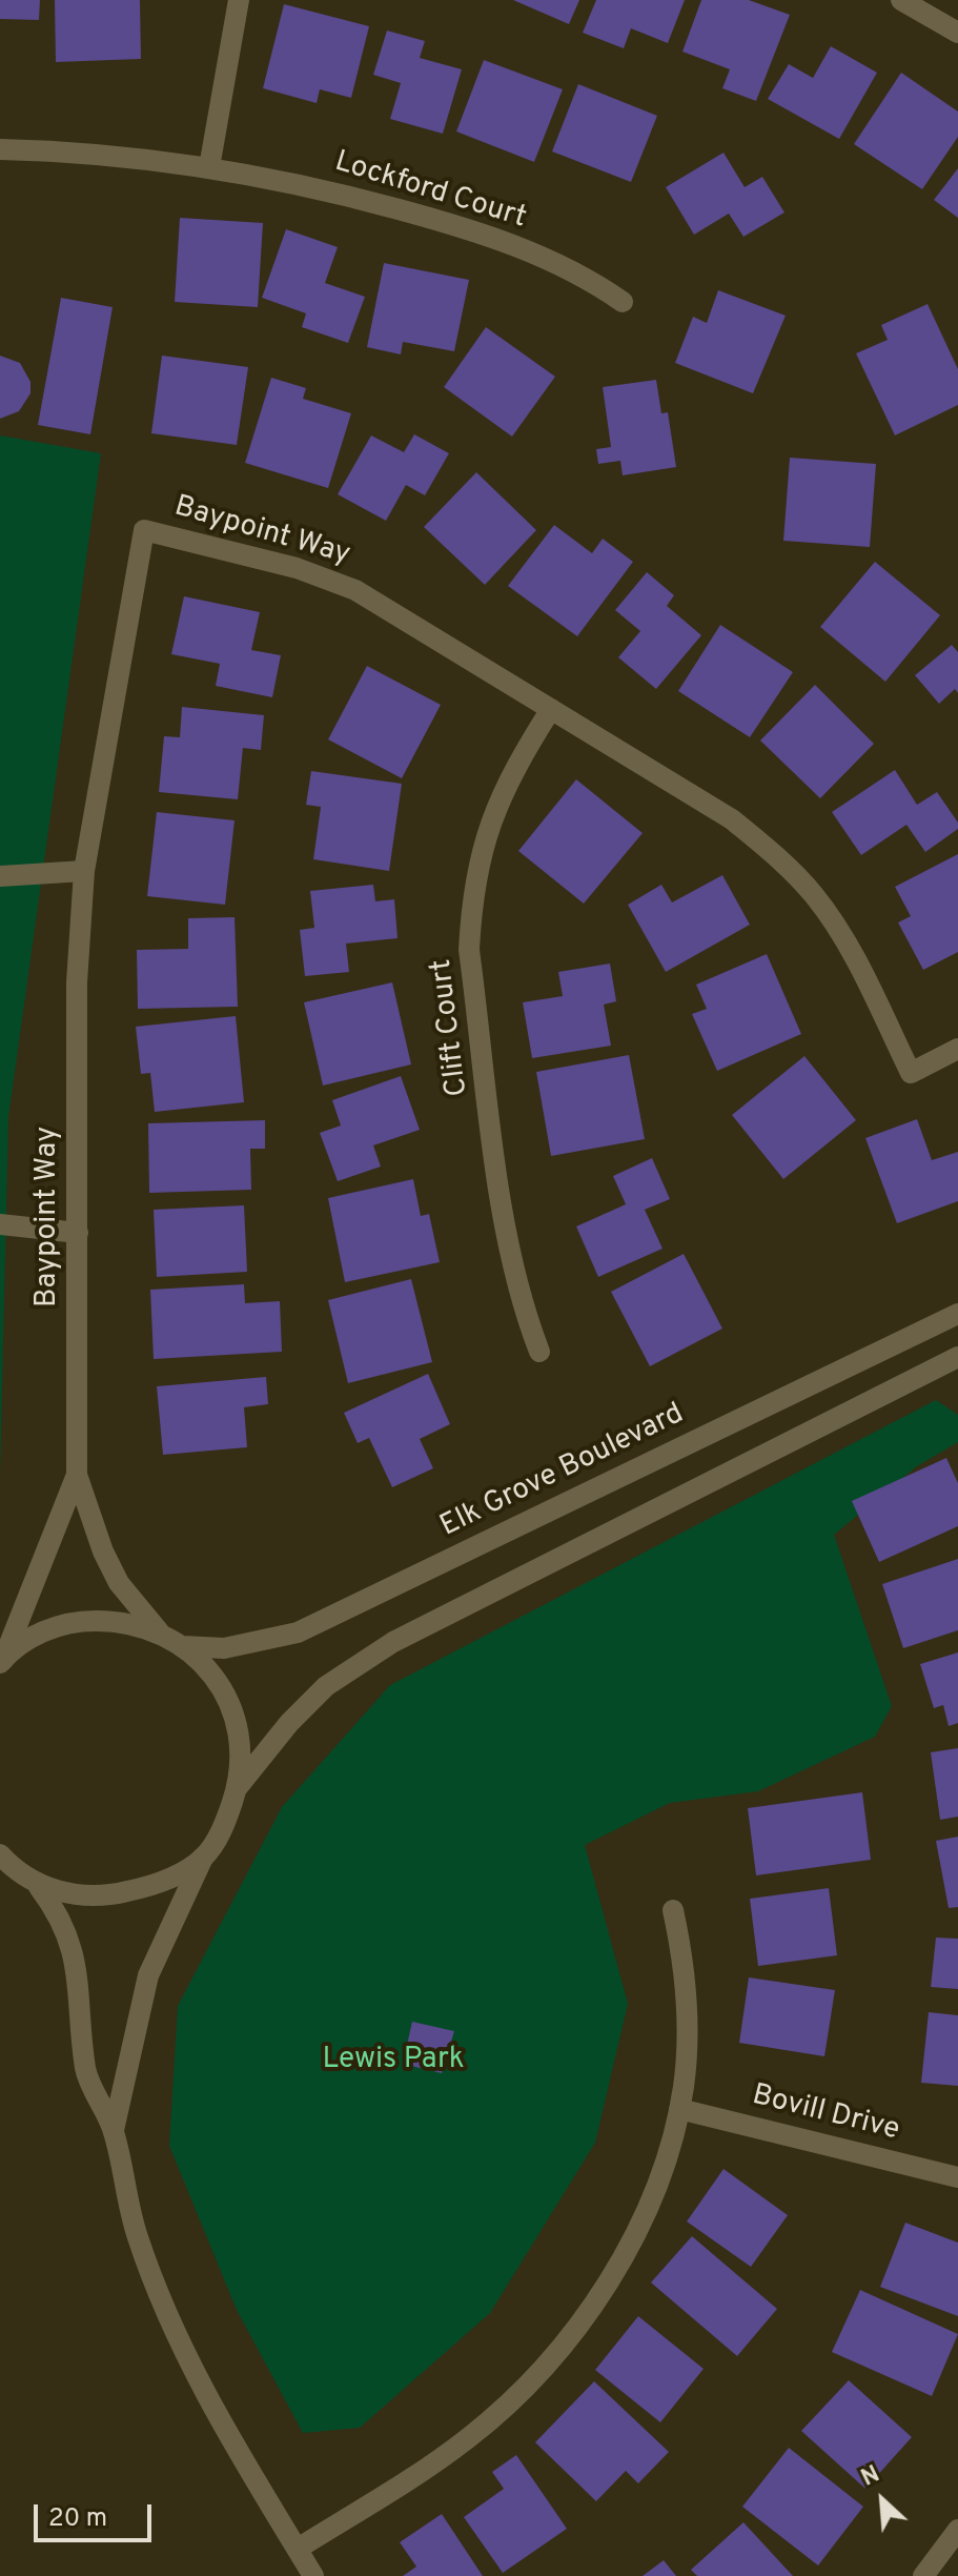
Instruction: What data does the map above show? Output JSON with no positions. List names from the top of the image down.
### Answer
{
  "streets": {
    "street": [
      "Lockford Court",
      "Baypoint Way",
      "Clift Court",
      "Elk Grove Boulevard",
      "Bovill Drive"
    ]
  },
  "crossings": [
    ["Baypoint Way", "Clift Court"]
  ],
  "parks": ["Lewis Park"],
  "scale_bar": "20 m",
  "north": "top left"
}
